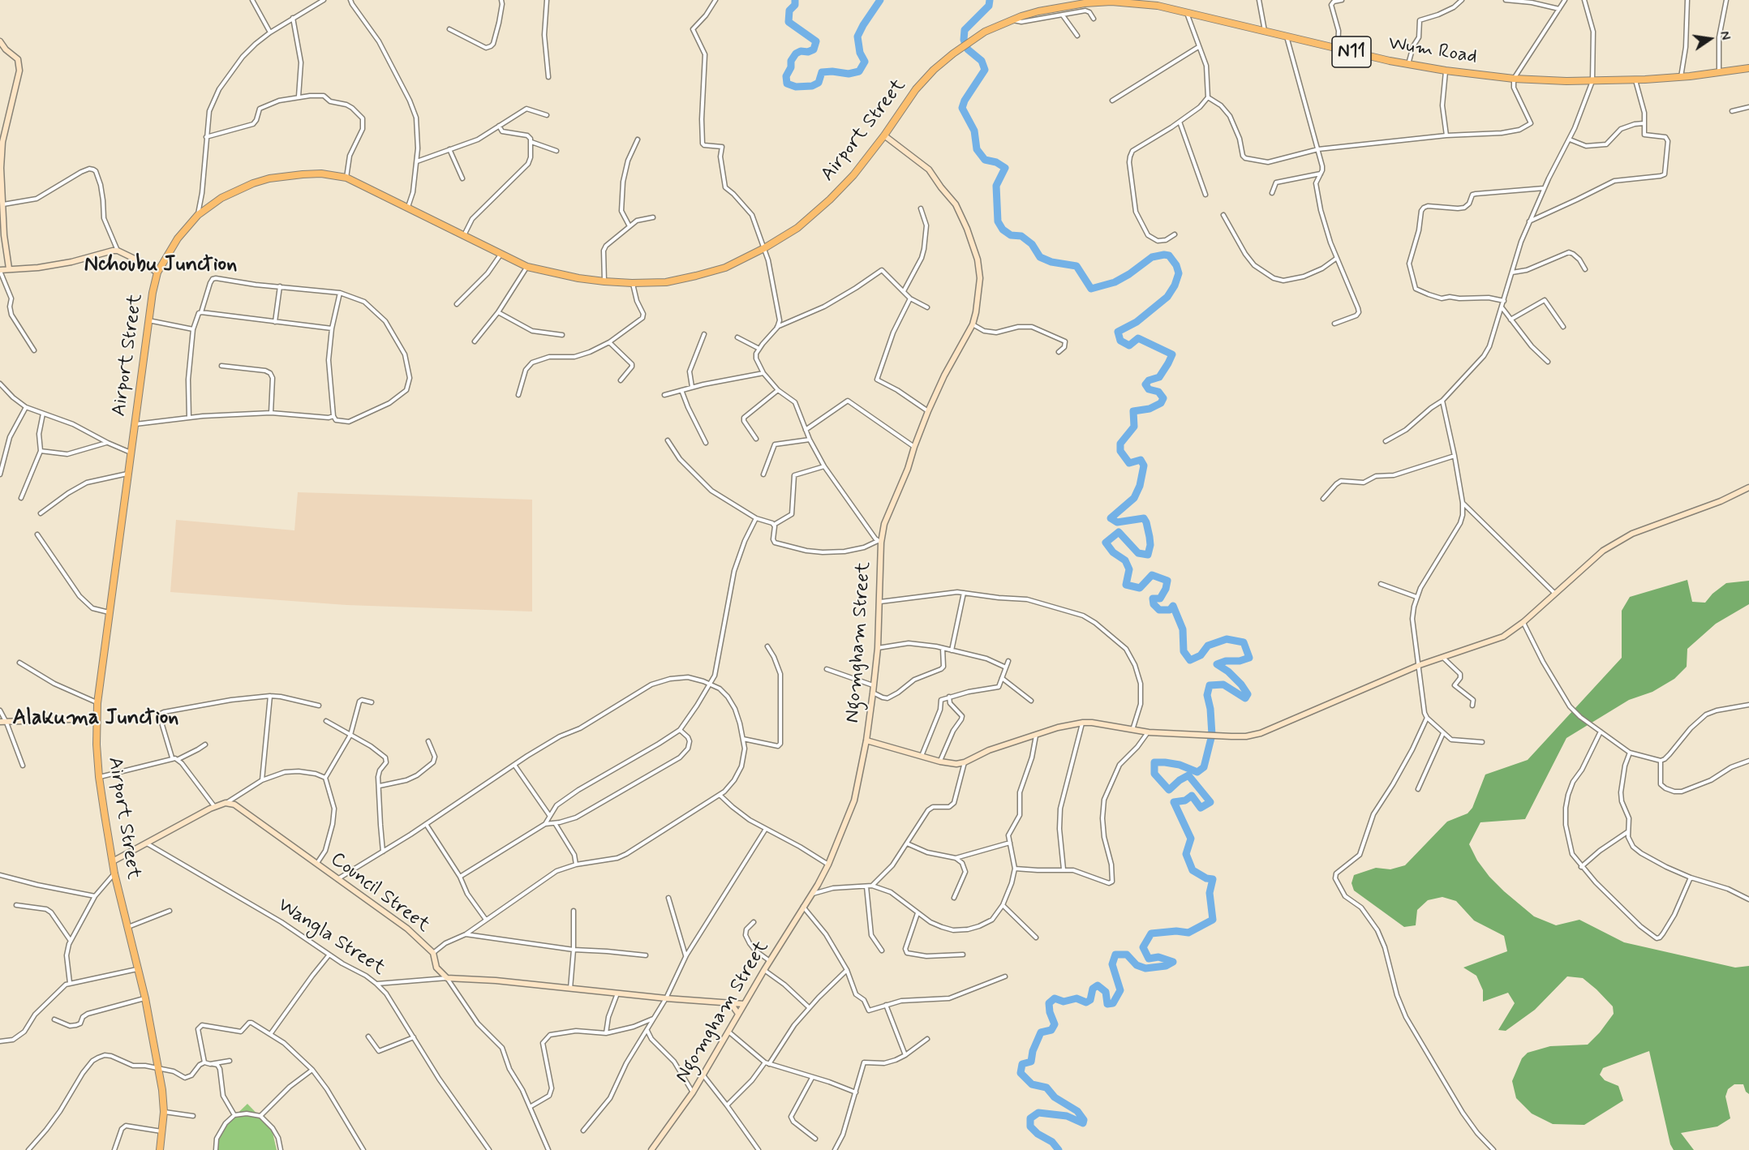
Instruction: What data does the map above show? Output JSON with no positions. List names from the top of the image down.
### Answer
{
  "streets": {
    "highway": ["Wum Road", "N11", "Airport Street"],
    "street": ["Ngomgham Street", "Council Street", "Wangla Street"]
  },
  "crossings": [
    ["Wum Road", "Airport Street"],
    ["Airport Street", "Ngomgham Street"]
  ],
  "districts": ["Nchoubu Junction", "Alakuma Junction"],
  "north": "right"
}
